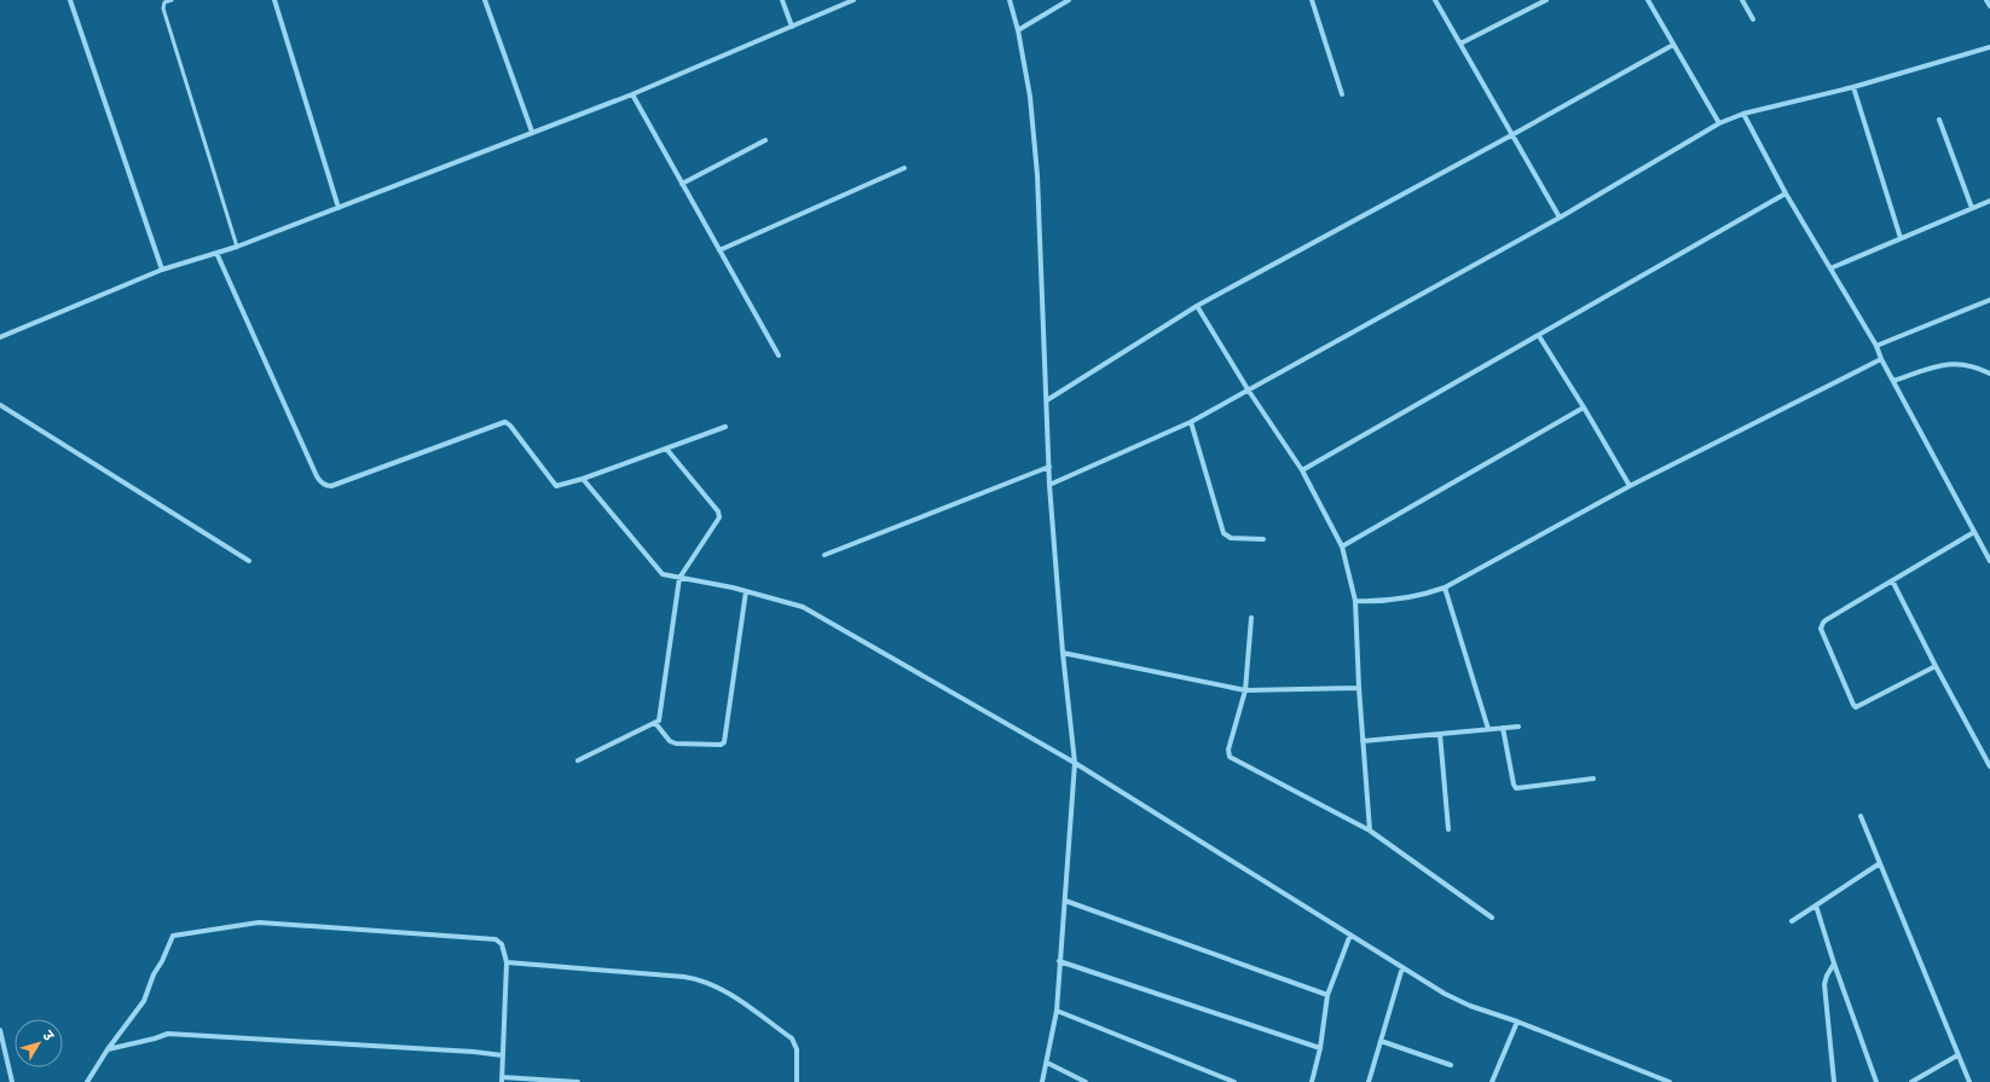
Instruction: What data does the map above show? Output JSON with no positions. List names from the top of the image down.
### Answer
{
  "north": "top right"
}
